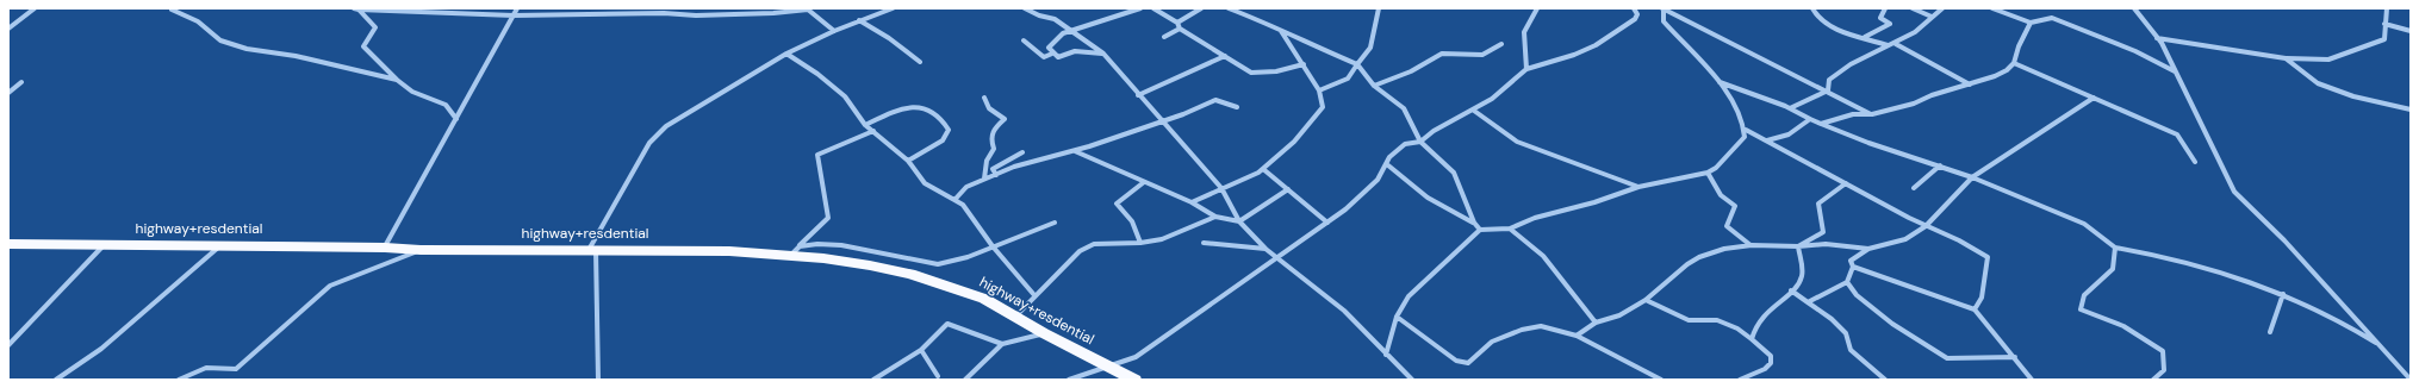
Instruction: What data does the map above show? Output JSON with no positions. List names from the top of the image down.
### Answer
{
  "streets": {
    "highway": ["highway+resdential"]
  }
}
